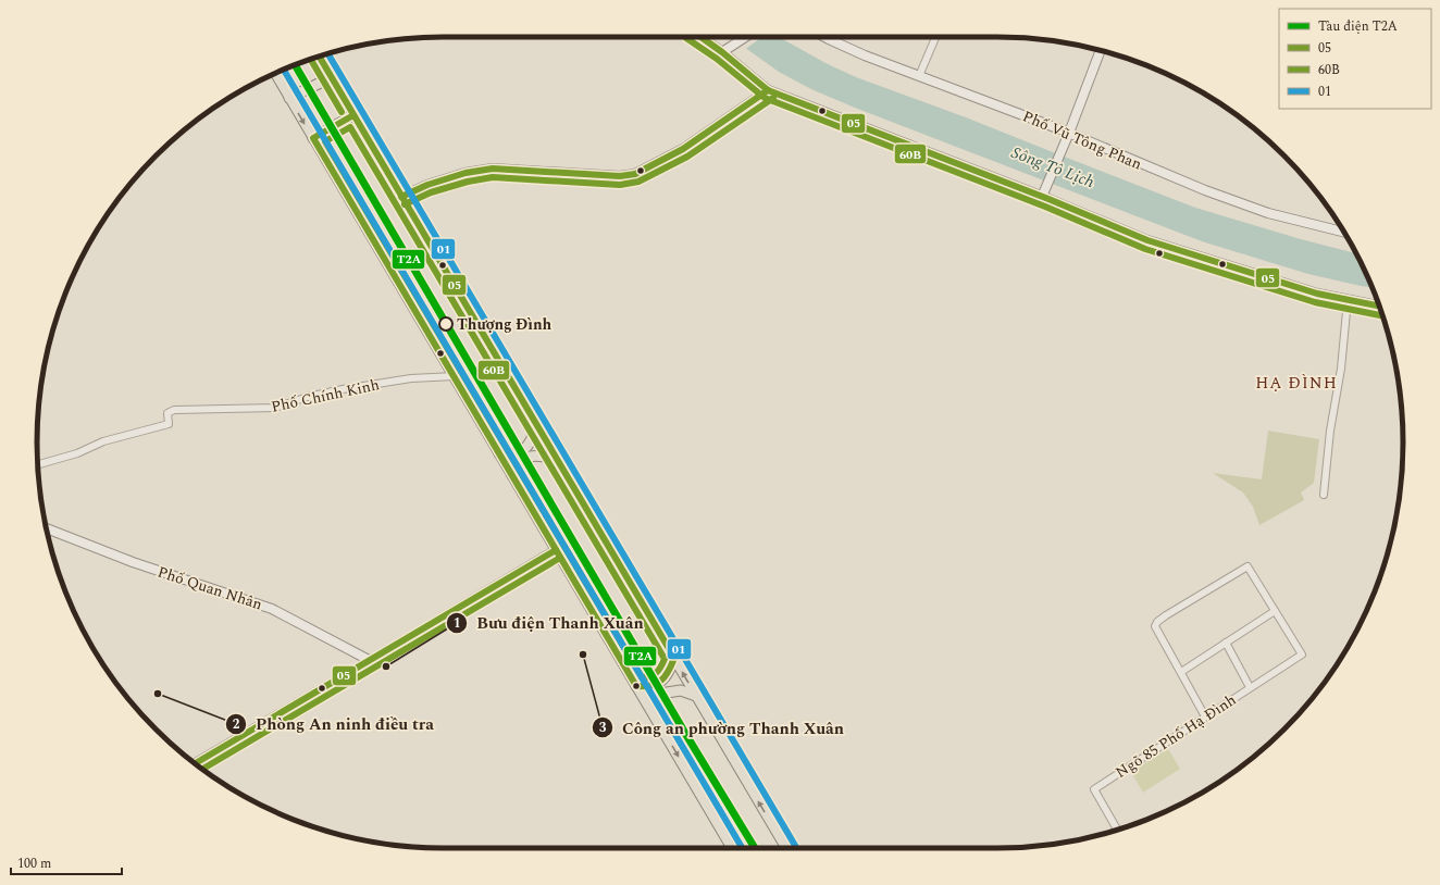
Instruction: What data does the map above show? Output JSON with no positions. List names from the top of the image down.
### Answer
{
  "streets": {
    "main road": ["Phố Vũ Tông Phan", "Phố Quan Nhân"],
    "street": ["Phố Chính Kinh", "Ngõ 85 Phố Hạ Đình"]
  },
  "districts": ["HẠ ĐÌNH"],
  "water": ["Sông Tô Lịch"],
  "places": [
    "Thượng Đình",
    "Công an phường Thanh Xuân",
    "Bưu điện Thanh Xuân",
    "Phòng An ninh điều tra"
  ],
  "lines": [
    "transit line 05",
    "transit line 60B",
    "transit line 01",
    "metro line T2A"
  ],
  "legend": [
    "Tàu điện T2A",
    "05",
    "60B",
    "01"
  ],
  "scale_bar": "100 m"
}
